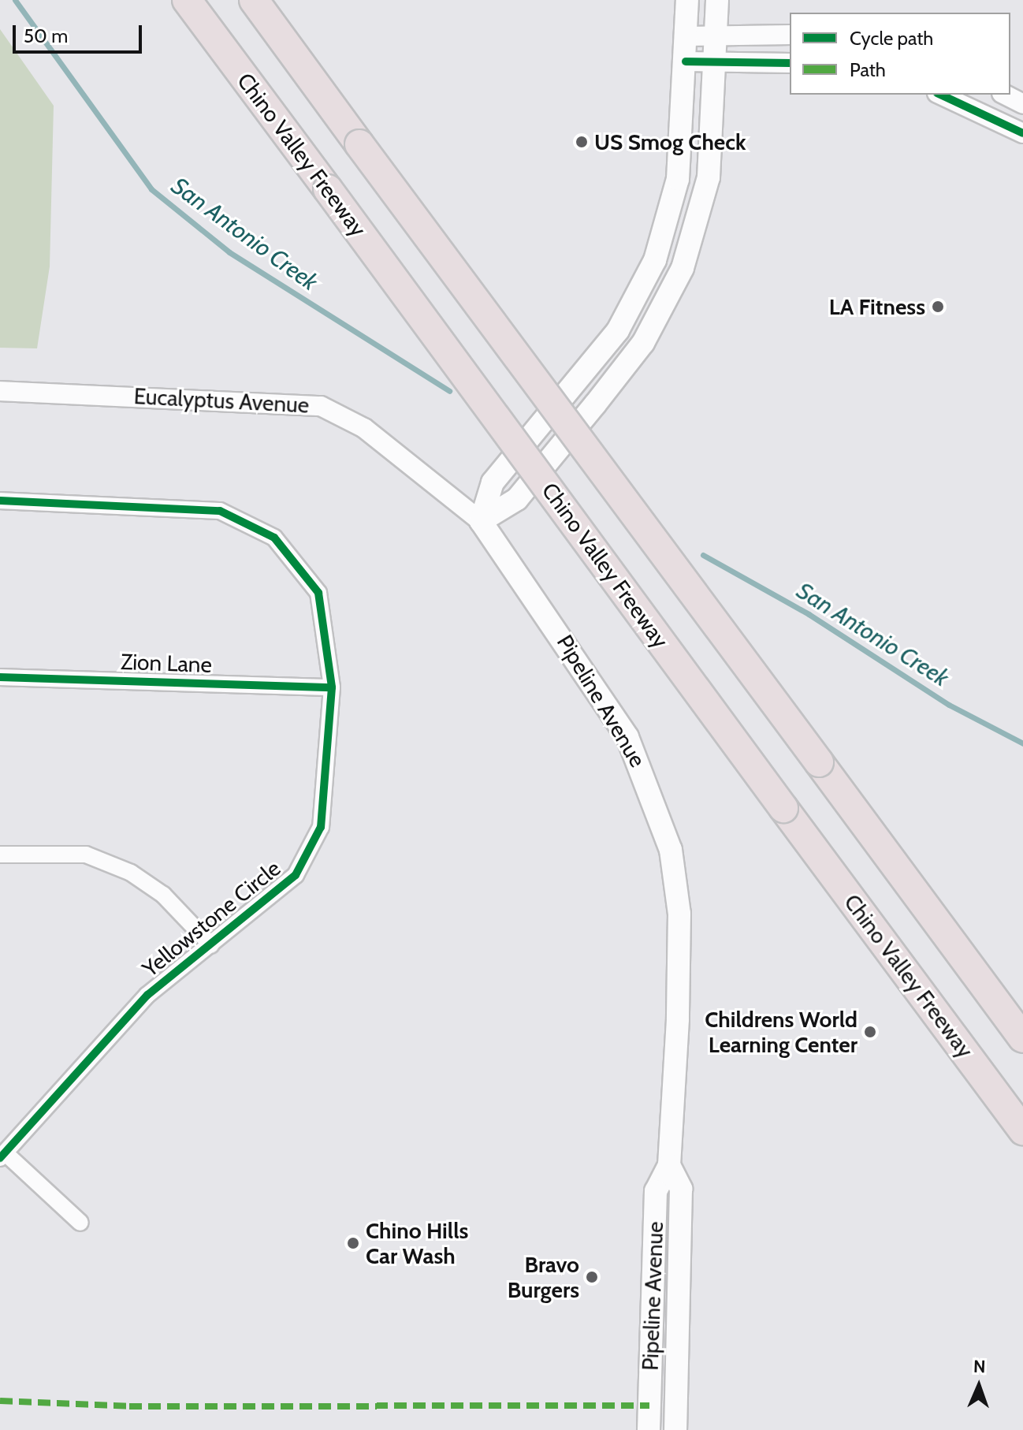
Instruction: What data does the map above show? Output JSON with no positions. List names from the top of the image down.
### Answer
{
  "streets": {
    "highway": ["Chino Valley Freeway"],
    "main road": ["Pipeline Avenue"],
    "street": ["Eucalyptus Avenue", "Zion Lane", "Yellowstone Circle"]
  },
  "crossings": [
    ["Eucalyptus Avenue", "Pipeline Avenue"],
    ["Zion Lane", "Yellowstone Circle"]
  ],
  "water": ["San Antonio Creek"],
  "places": [
    "US Smog Check",
    "LA Fitness",
    "Childrens World Learning Center",
    "Chino Hills Car Wash",
    "Bravo Burgers"
  ],
  "legend": ["Cycle path", "Path"],
  "scale_bar": "50 m",
  "north": "top"
}
